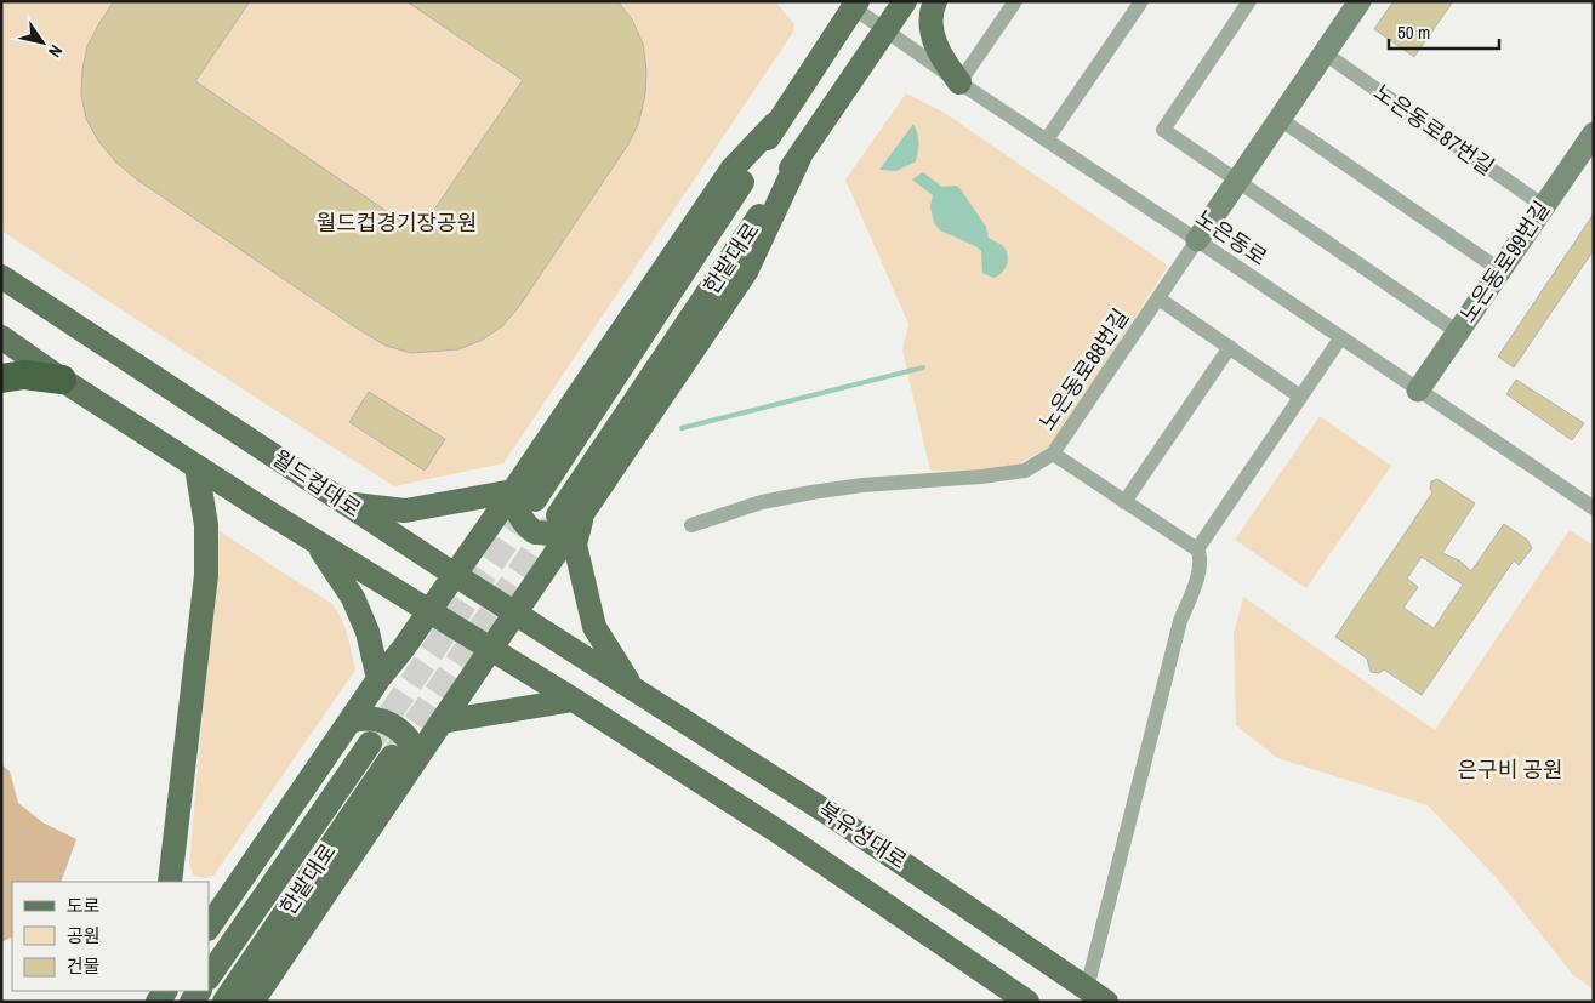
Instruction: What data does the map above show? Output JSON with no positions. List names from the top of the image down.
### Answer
{
  "streets": {
    "main road": ["한밭대로", "월드컵대로", "북유성대로"],
    "street": [
      "노은동로87번길",
      "노은동로",
      "노은동로99번길",
      "노은동로88번길"
    ]
  },
  "crossings": [
    ["노은동로87번길", "노은동로99번길"],
    ["노은동로", "한밭대로"],
    ["노은동로", "노은동로99번길"],
    ["노은동로", "노은동로88번길"],
    ["한밭대로", "월드컵대로"],
    ["노은동로88번길", "북유성대로"],
    ["월드컵대로", "북유성대로"]
  ],
  "parks": ["월드컵경기장공원", "은구비 공원"],
  "legend": ["도로", "공원", "건물"],
  "scale_bar": "50 m",
  "north": "bottom right"
}
